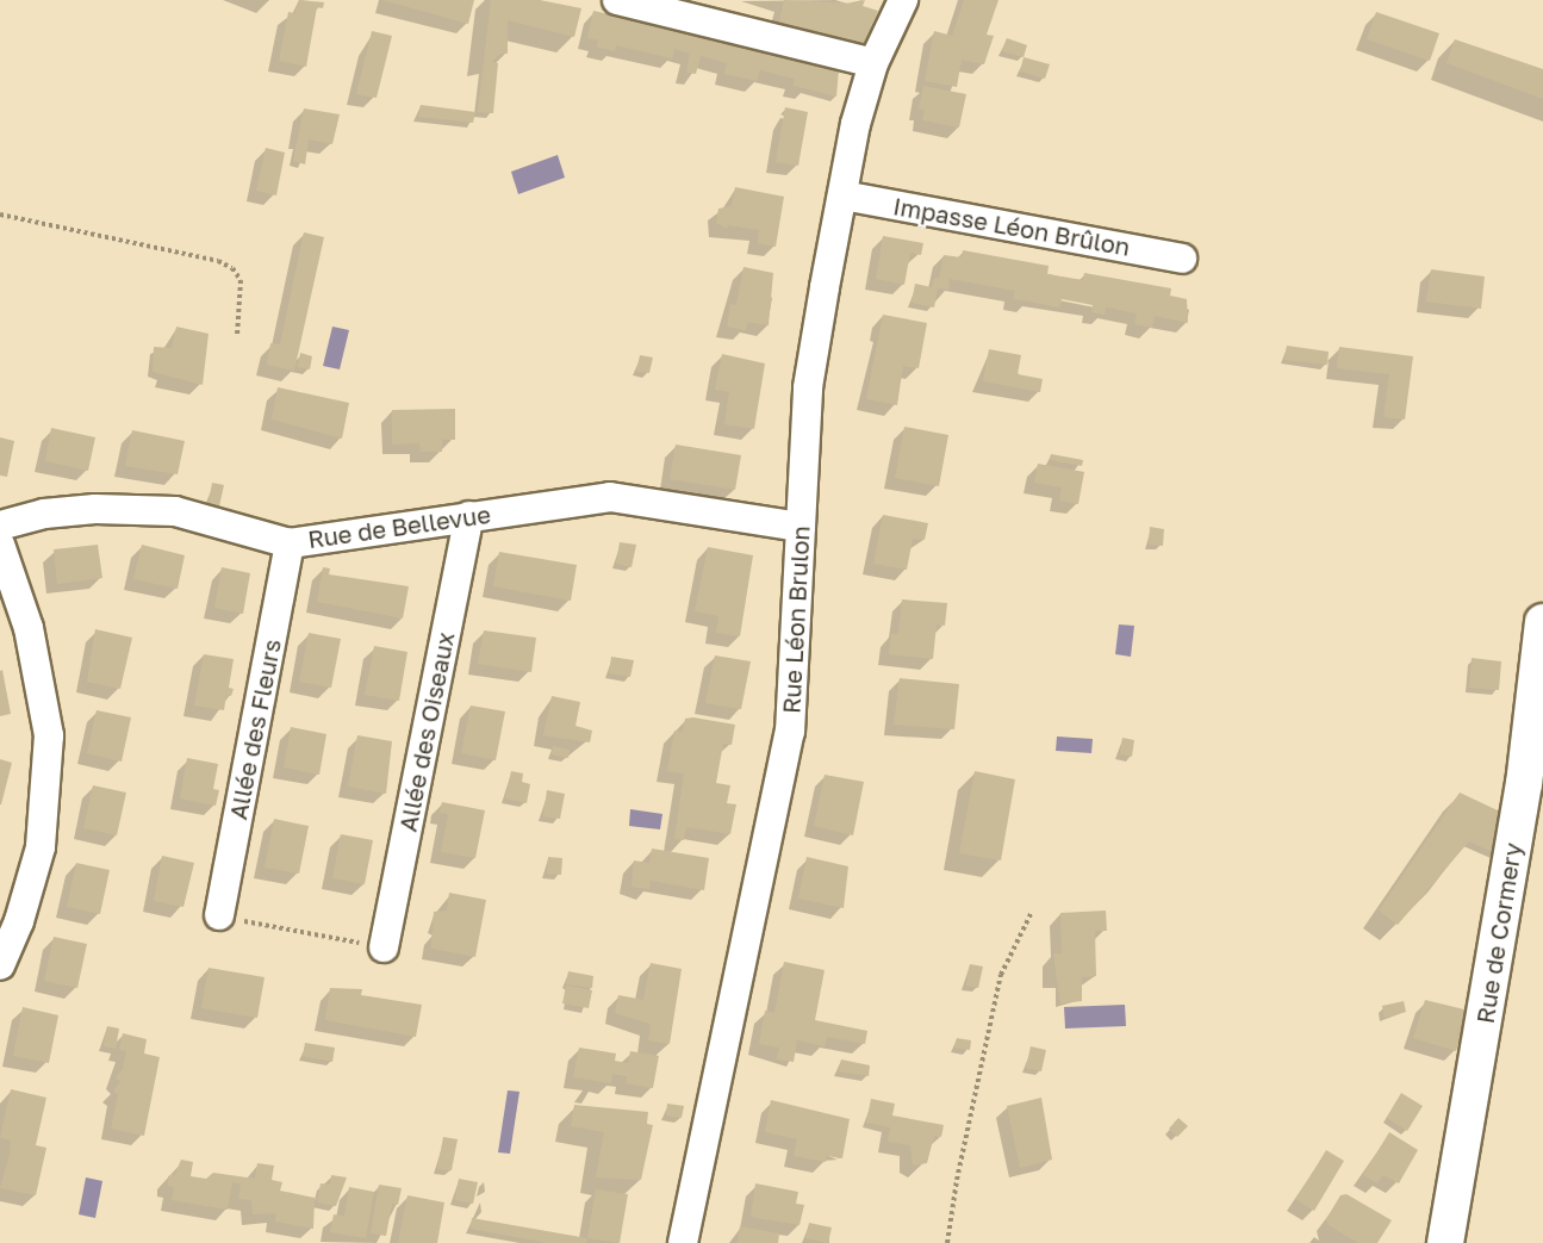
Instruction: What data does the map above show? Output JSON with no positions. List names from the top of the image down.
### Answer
{
  "streets": {
    "main road": ["Rue de Cormery"],
    "street": [
      "Impasse Léon Brûlon",
      "Rue de Bellevue",
      "Rue Léon Brulon",
      "Allée des Fleurs",
      "Allée des Oiseaux"
    ]
  },
  "crossings": [
    ["Impasse Léon Brûlon", "Rue Léon Brulon"],
    ["Rue de Bellevue", "Rue Léon Brulon"],
    ["Rue de Bellevue", "Allée des Fleurs"],
    ["Rue de Bellevue", "Allée des Oiseaux"]
  ]
}
